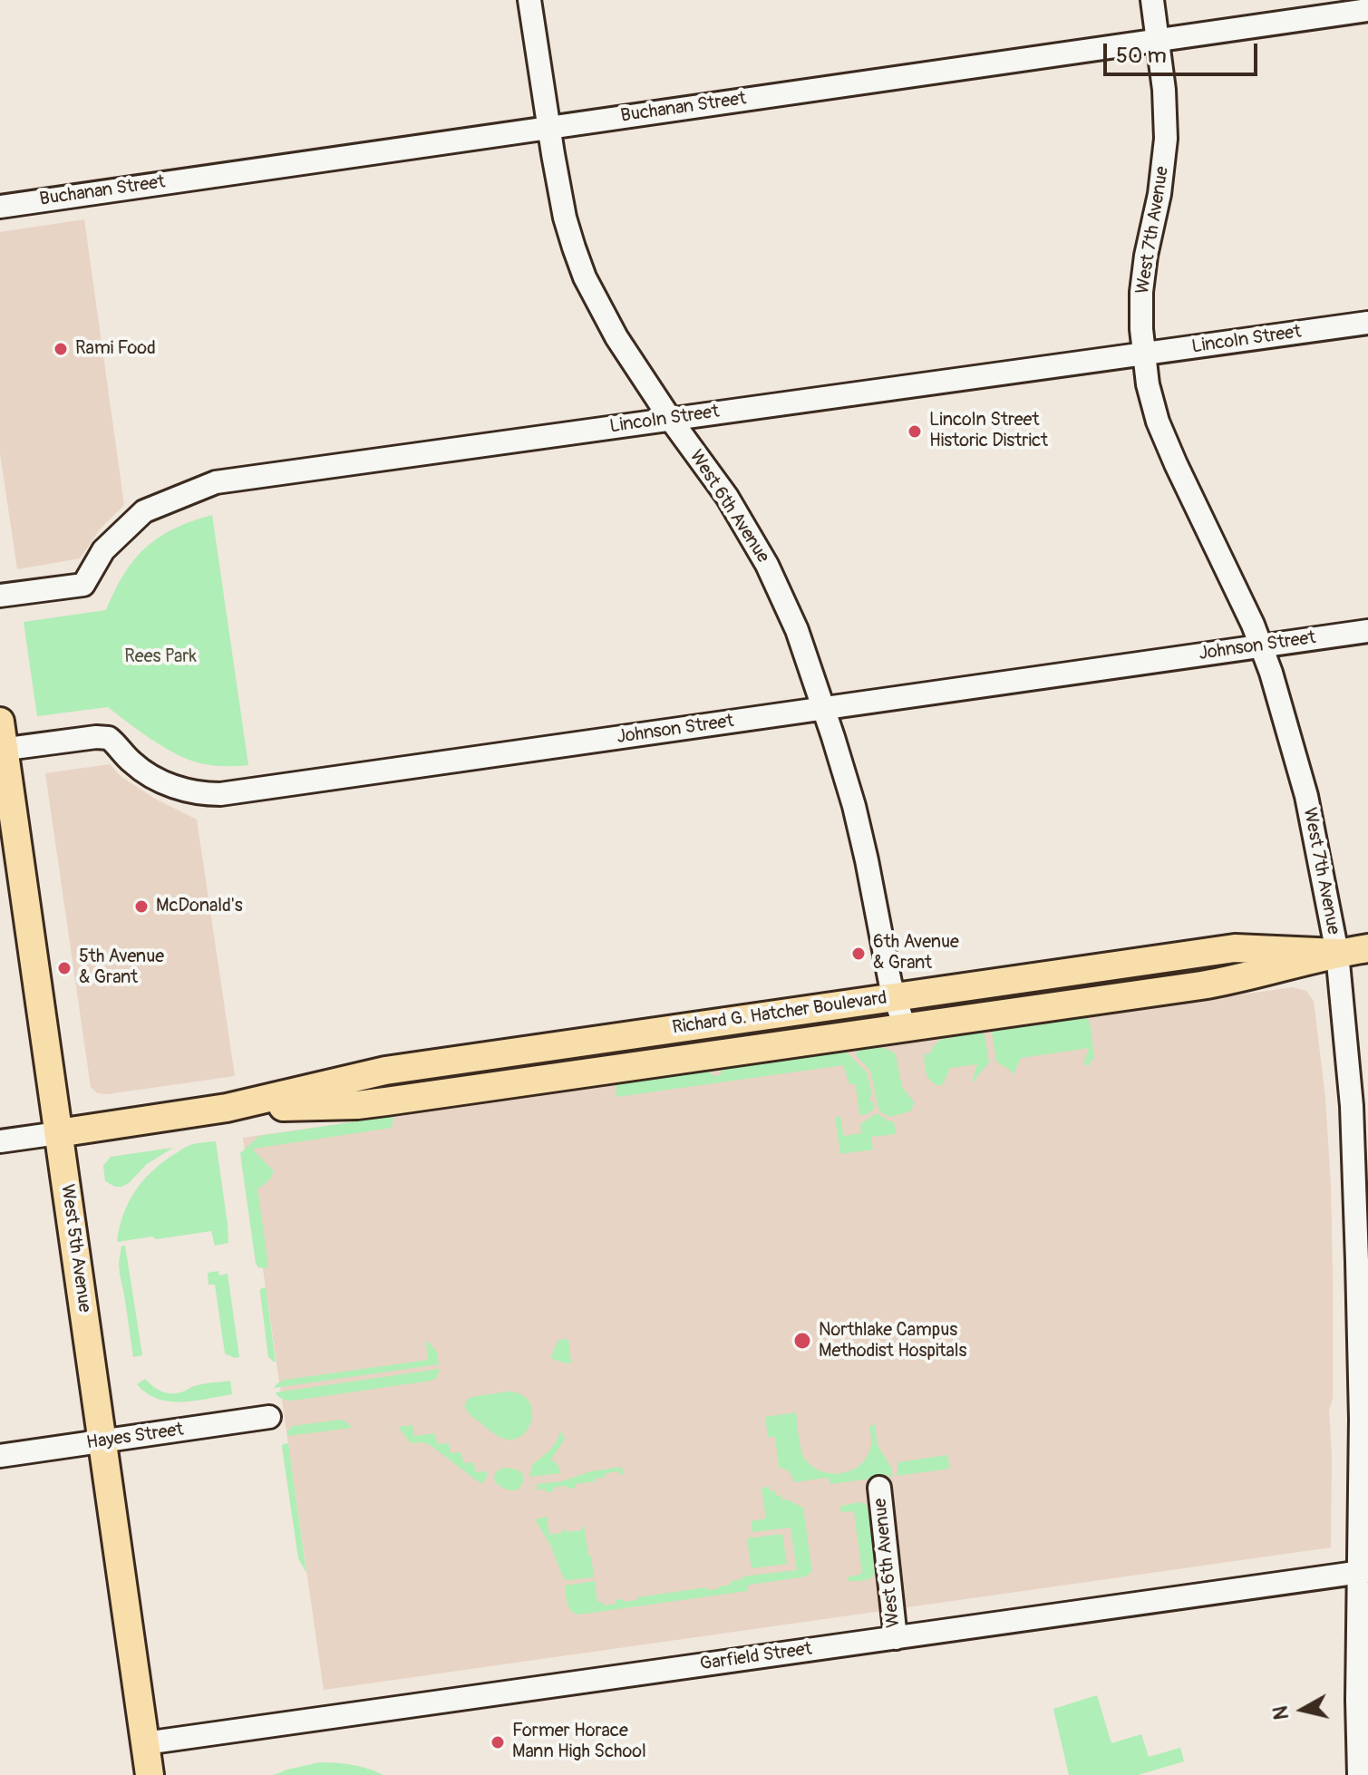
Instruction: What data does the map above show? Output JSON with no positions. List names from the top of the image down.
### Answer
{
  "streets": {
    "main road": ["Richard G. Hatcher Boulevard", "West 5th Avenue"],
    "street": [
      "Buchanan Street",
      "West 7th Avenue",
      "Lincoln Street",
      "West 6th Avenue",
      "Johnson Street",
      "Hayes Street",
      "Garfield Street"
    ]
  },
  "crossings": [
    ["Buchanan Street", "West 7th Avenue"],
    ["Buchanan Street", "West 6th Avenue"],
    ["West 7th Avenue", "Lincoln Street"],
    ["West 7th Avenue", "Johnson Street"],
    ["West 7th Avenue", "Richard G. Hatcher Boulevard"],
    ["West 7th Avenue", "Garfield Street"],
    ["Lincoln Street", "West 6th Avenue"],
    ["West 6th Avenue", "Johnson Street"],
    ["West 6th Avenue", "Richard G. Hatcher Boulevard"],
    ["West 6th Avenue", "Garfield Street"],
    ["Johnson Street", "West 5th Avenue"],
    ["Richard G. Hatcher Boulevard", "West 5th Avenue"],
    ["West 5th Avenue", "Hayes Street"],
    ["West 5th Avenue", "Garfield Street"]
  ],
  "parks": ["Rees Park"],
  "places": [
    "Rami Food",
    "Lincoln Street Historic District",
    "McDonald's",
    "6th Avenue & Grant",
    "5th Avenue & Grant",
    "Northlake Campus Methodist Hospitals",
    "Former Horace Mann High School"
  ],
  "scale_bar": "50 m",
  "north": "left"
}
